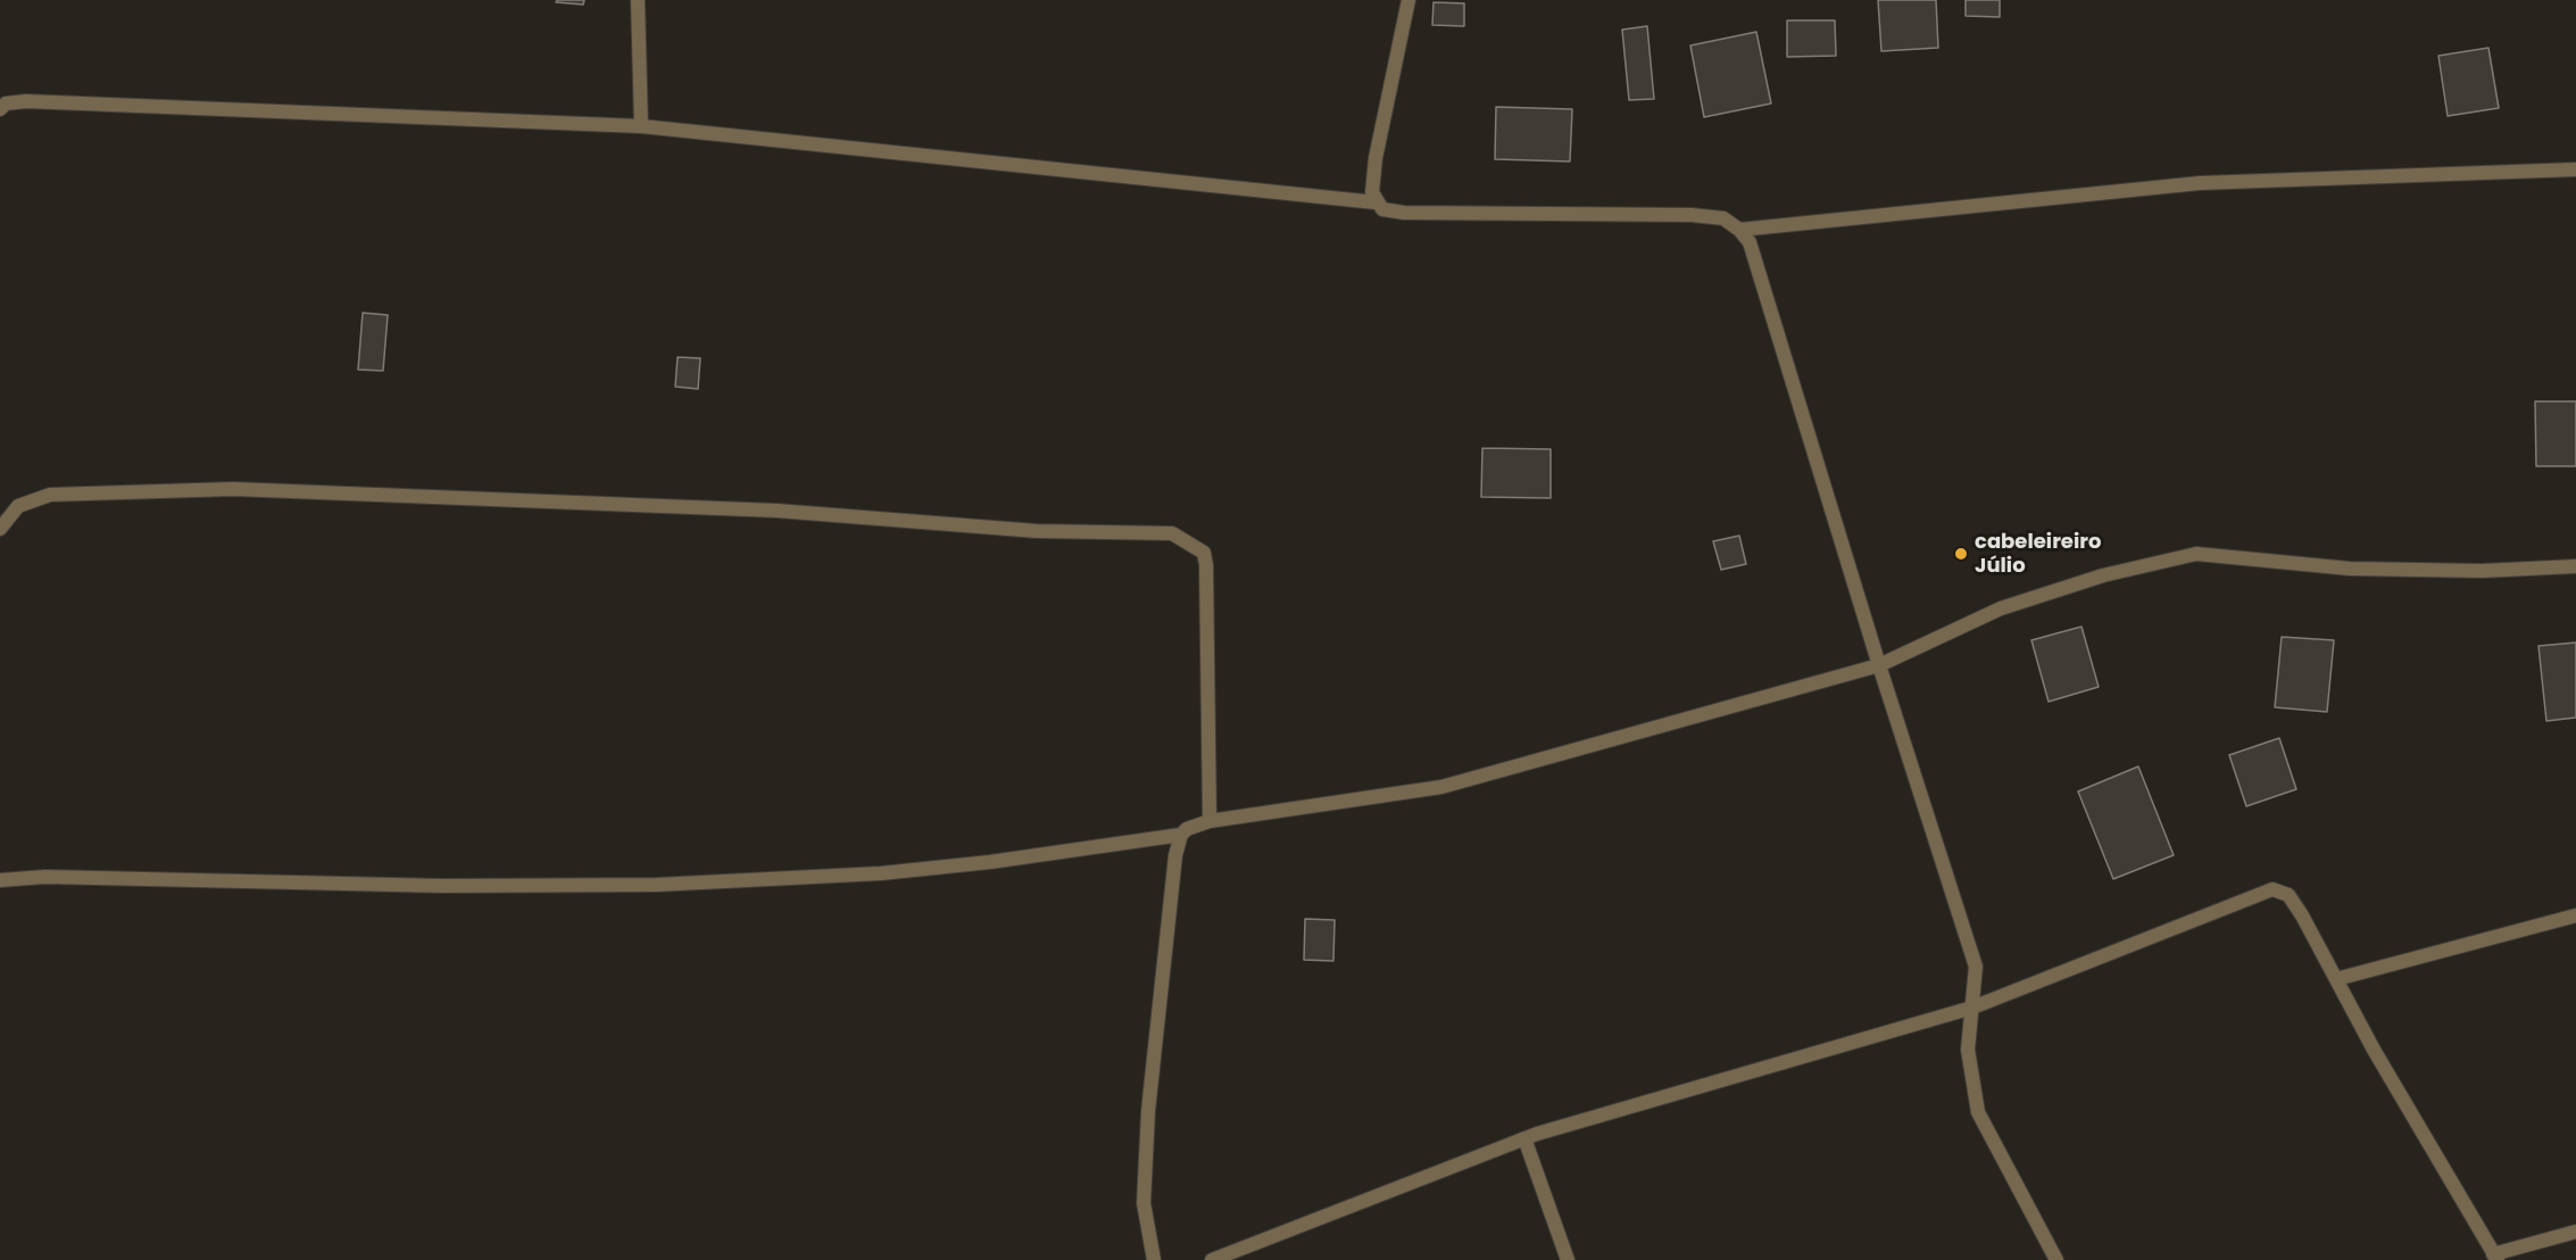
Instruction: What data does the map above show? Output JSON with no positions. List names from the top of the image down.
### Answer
{
  "places": ["cabeleireiro Júlio"]
}
